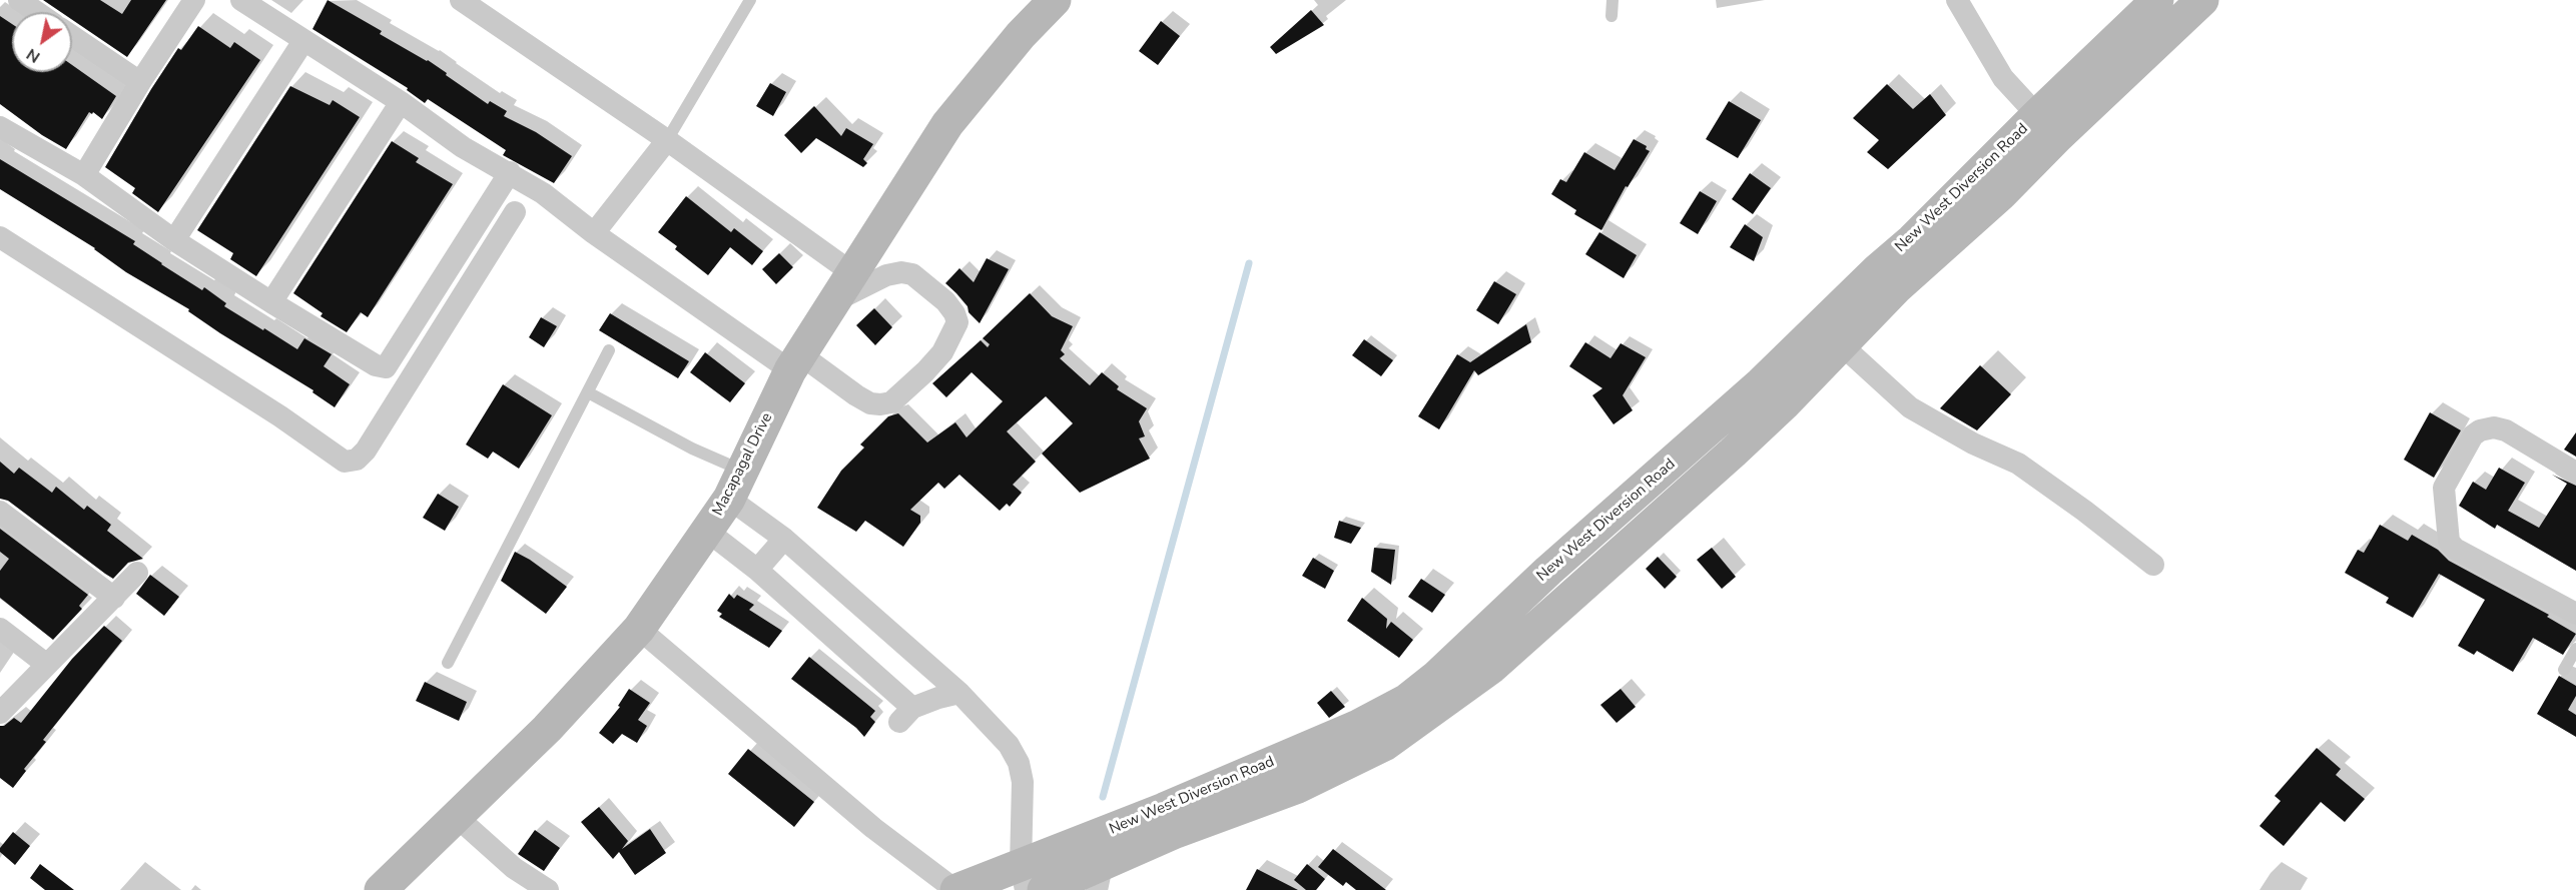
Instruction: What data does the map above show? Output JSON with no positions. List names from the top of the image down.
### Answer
{
  "streets": {
    "street": ["New West Diversion Road", "Macapagal Drive"]
  },
  "north": "bottom left"
}
